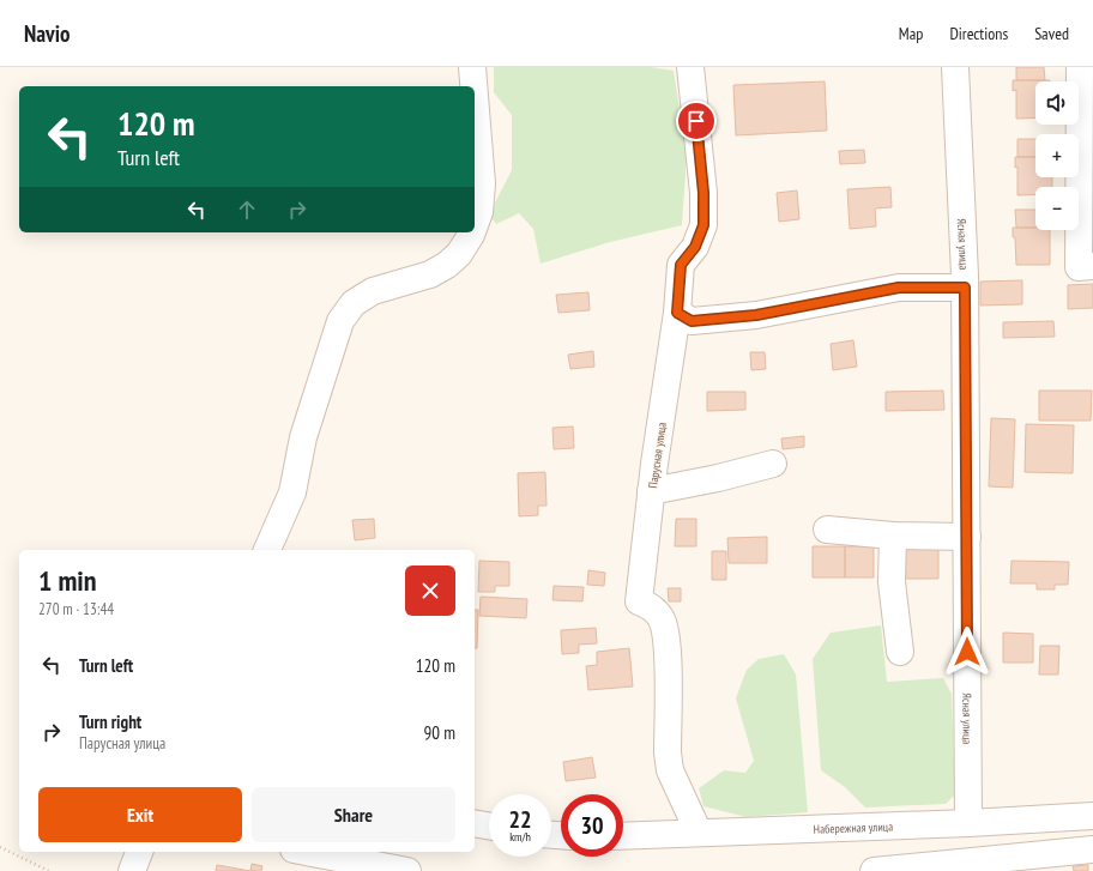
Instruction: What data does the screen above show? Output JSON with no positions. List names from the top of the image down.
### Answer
{
  "streets": {
    "street": ["Ясная улица", "Парусная улица", "Набережная улица"]
  },
  "crossings": [
    ["Ясная улица", "Набережная улица"],
    ["Парусная улица", "Набережная улица"]
  ],
  "page": {
    "header": "Navio",
    "nav": ["Map", "Directions", "Saved"],
    "map_buttons": ["+", "−"],
    "turn": ["120 m", "Turn left"],
    "heading": ["1 min", "270 m · 13:44"],
    "list": [
      {
        "name": "Turn left",
        "value": "120 m"
      },
      {
        "name": "Turn right",
        "note": "Парусная улица",
        "value": "90 m"
      }
    ],
    "buttons": ["Exit", "Share"],
    "speed": "22 km/h",
    "limit": "30"
  }
}
